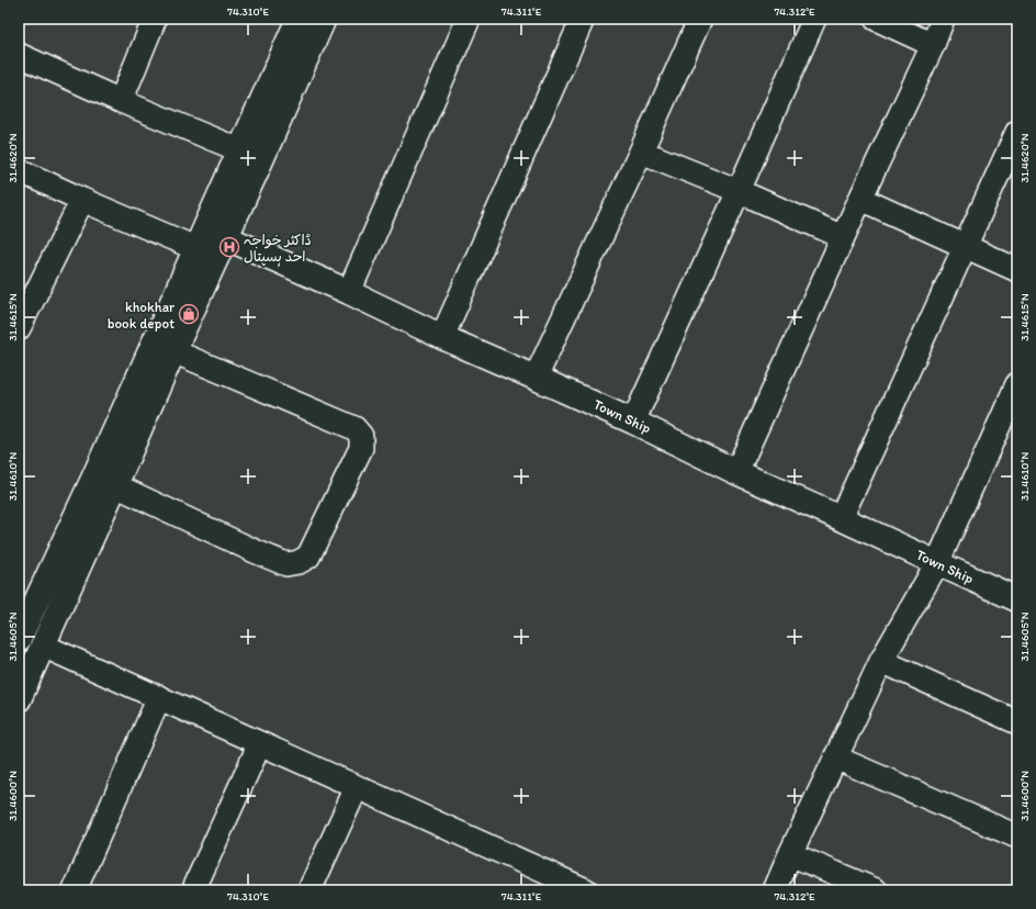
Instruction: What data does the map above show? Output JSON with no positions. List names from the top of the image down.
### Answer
{
  "streets": {
    "main road": ["Town Ship"]
  },
  "places": {
    "hospital": ["ڈاکٹر خواجہ احد ہسپتال"],
    "shop": ["khokhar book depot"]
  },
  "coordinates": [
    "74.310°E",
    "74.311°E",
    "74.312°E",
    "31.4620°N",
    "31.4615°N",
    "31.4610°N",
    "31.4605°N",
    "31.4600°N"
  ]
}
